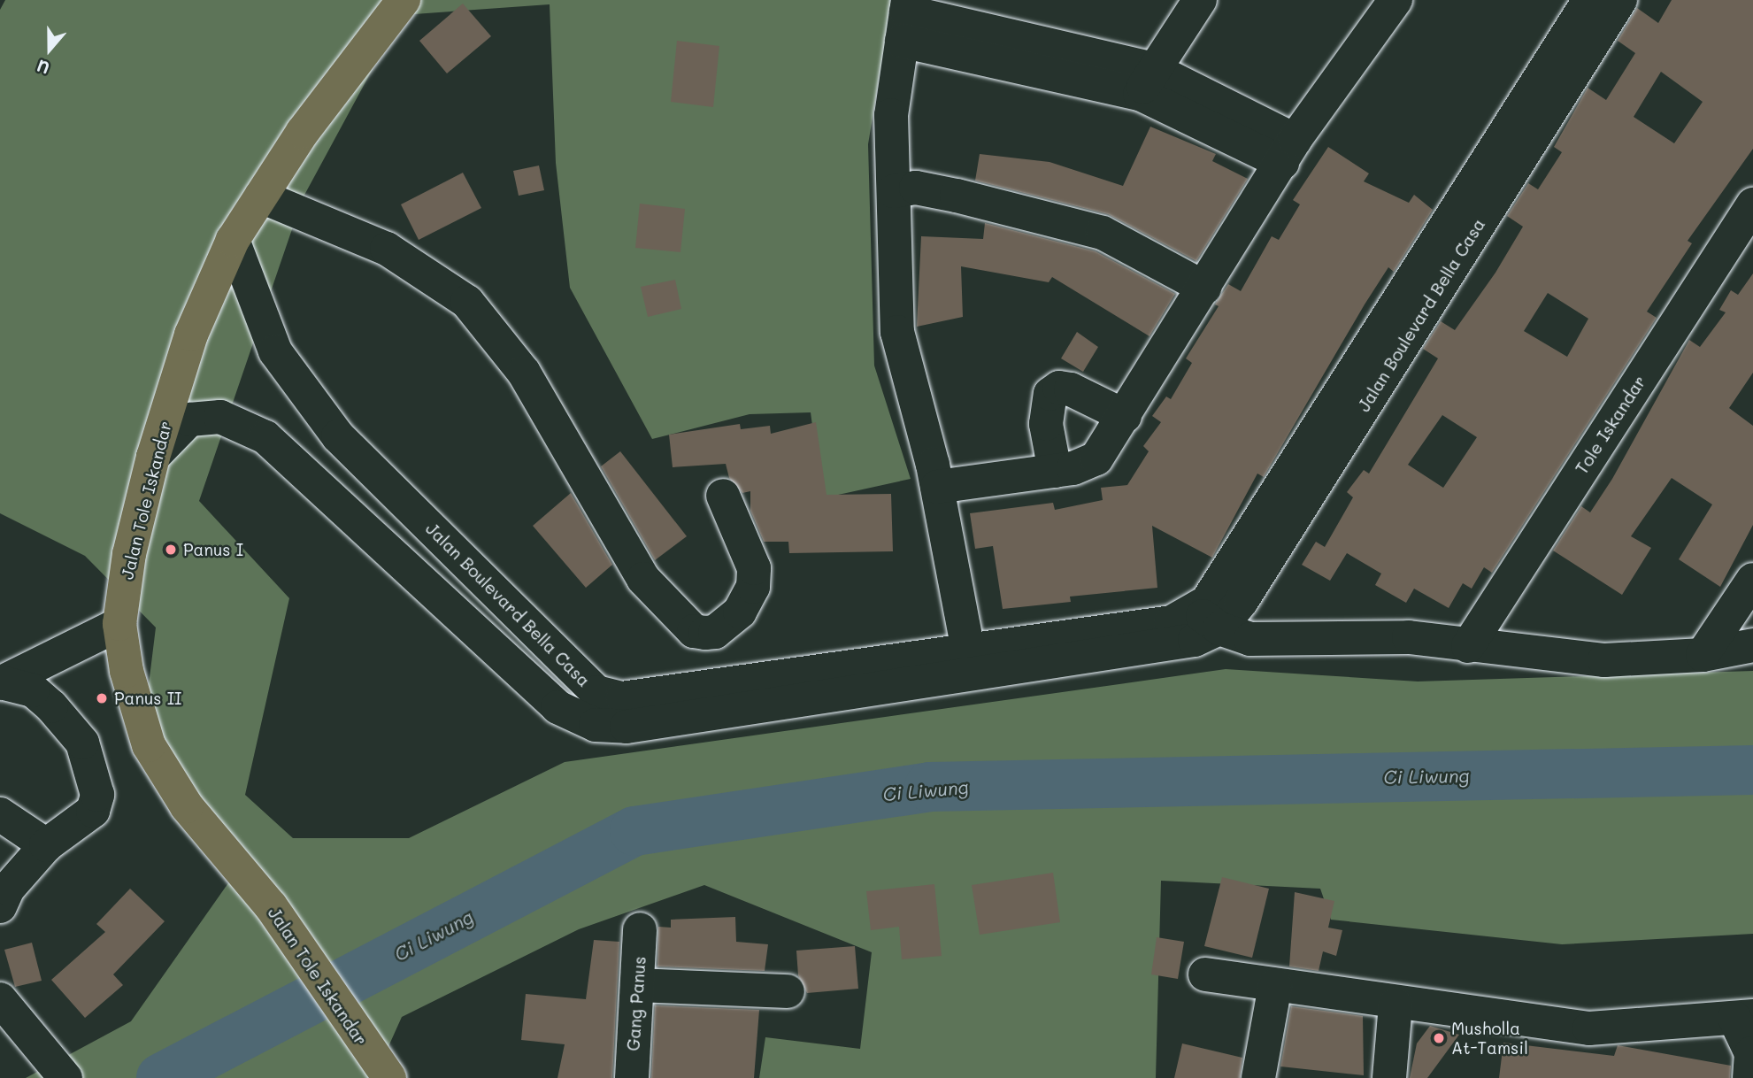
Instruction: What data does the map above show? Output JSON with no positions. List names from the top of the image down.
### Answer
{
  "streets": {
    "main road": ["Jalan Tole Iskandar"],
    "street": ["Jalan Boulevard Bella Casa", "Tole Iskandar", "Gang Panus"]
  },
  "crossings": [
    ["Jalan Boulevard Bella Casa", "Jalan Tole Iskandar"]
  ],
  "water": ["Ci Liwung"],
  "places": ["Panus I", "Panus II", "Musholla At-Tamsil"],
  "north": "bottom"
}
